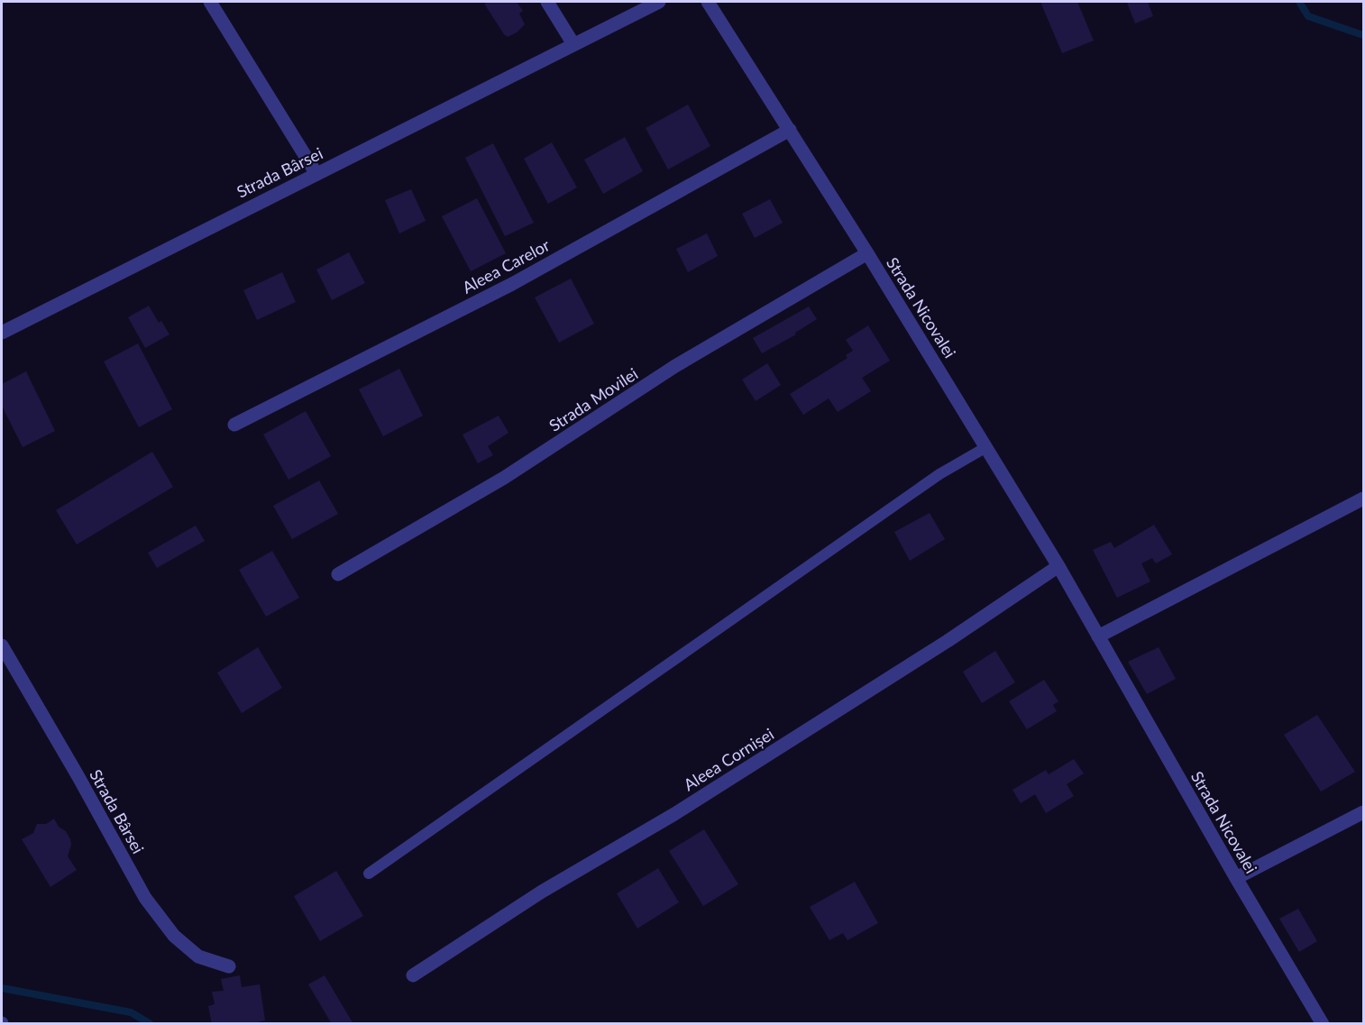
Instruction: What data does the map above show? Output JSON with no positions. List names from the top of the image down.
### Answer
{
  "streets": {
    "street": [
      "Strada Bârsei",
      "Aleea Carelor",
      "Strada Nicovalei",
      "Strada Movilei",
      "Aleea Cornișei"
    ]
  },
  "crossings": [
    ["Aleea Carelor", "Strada Nicovalei"],
    ["Strada Nicovalei", "Strada Movilei"],
    ["Strada Nicovalei", "Aleea Cornișei"]
  ]
}
